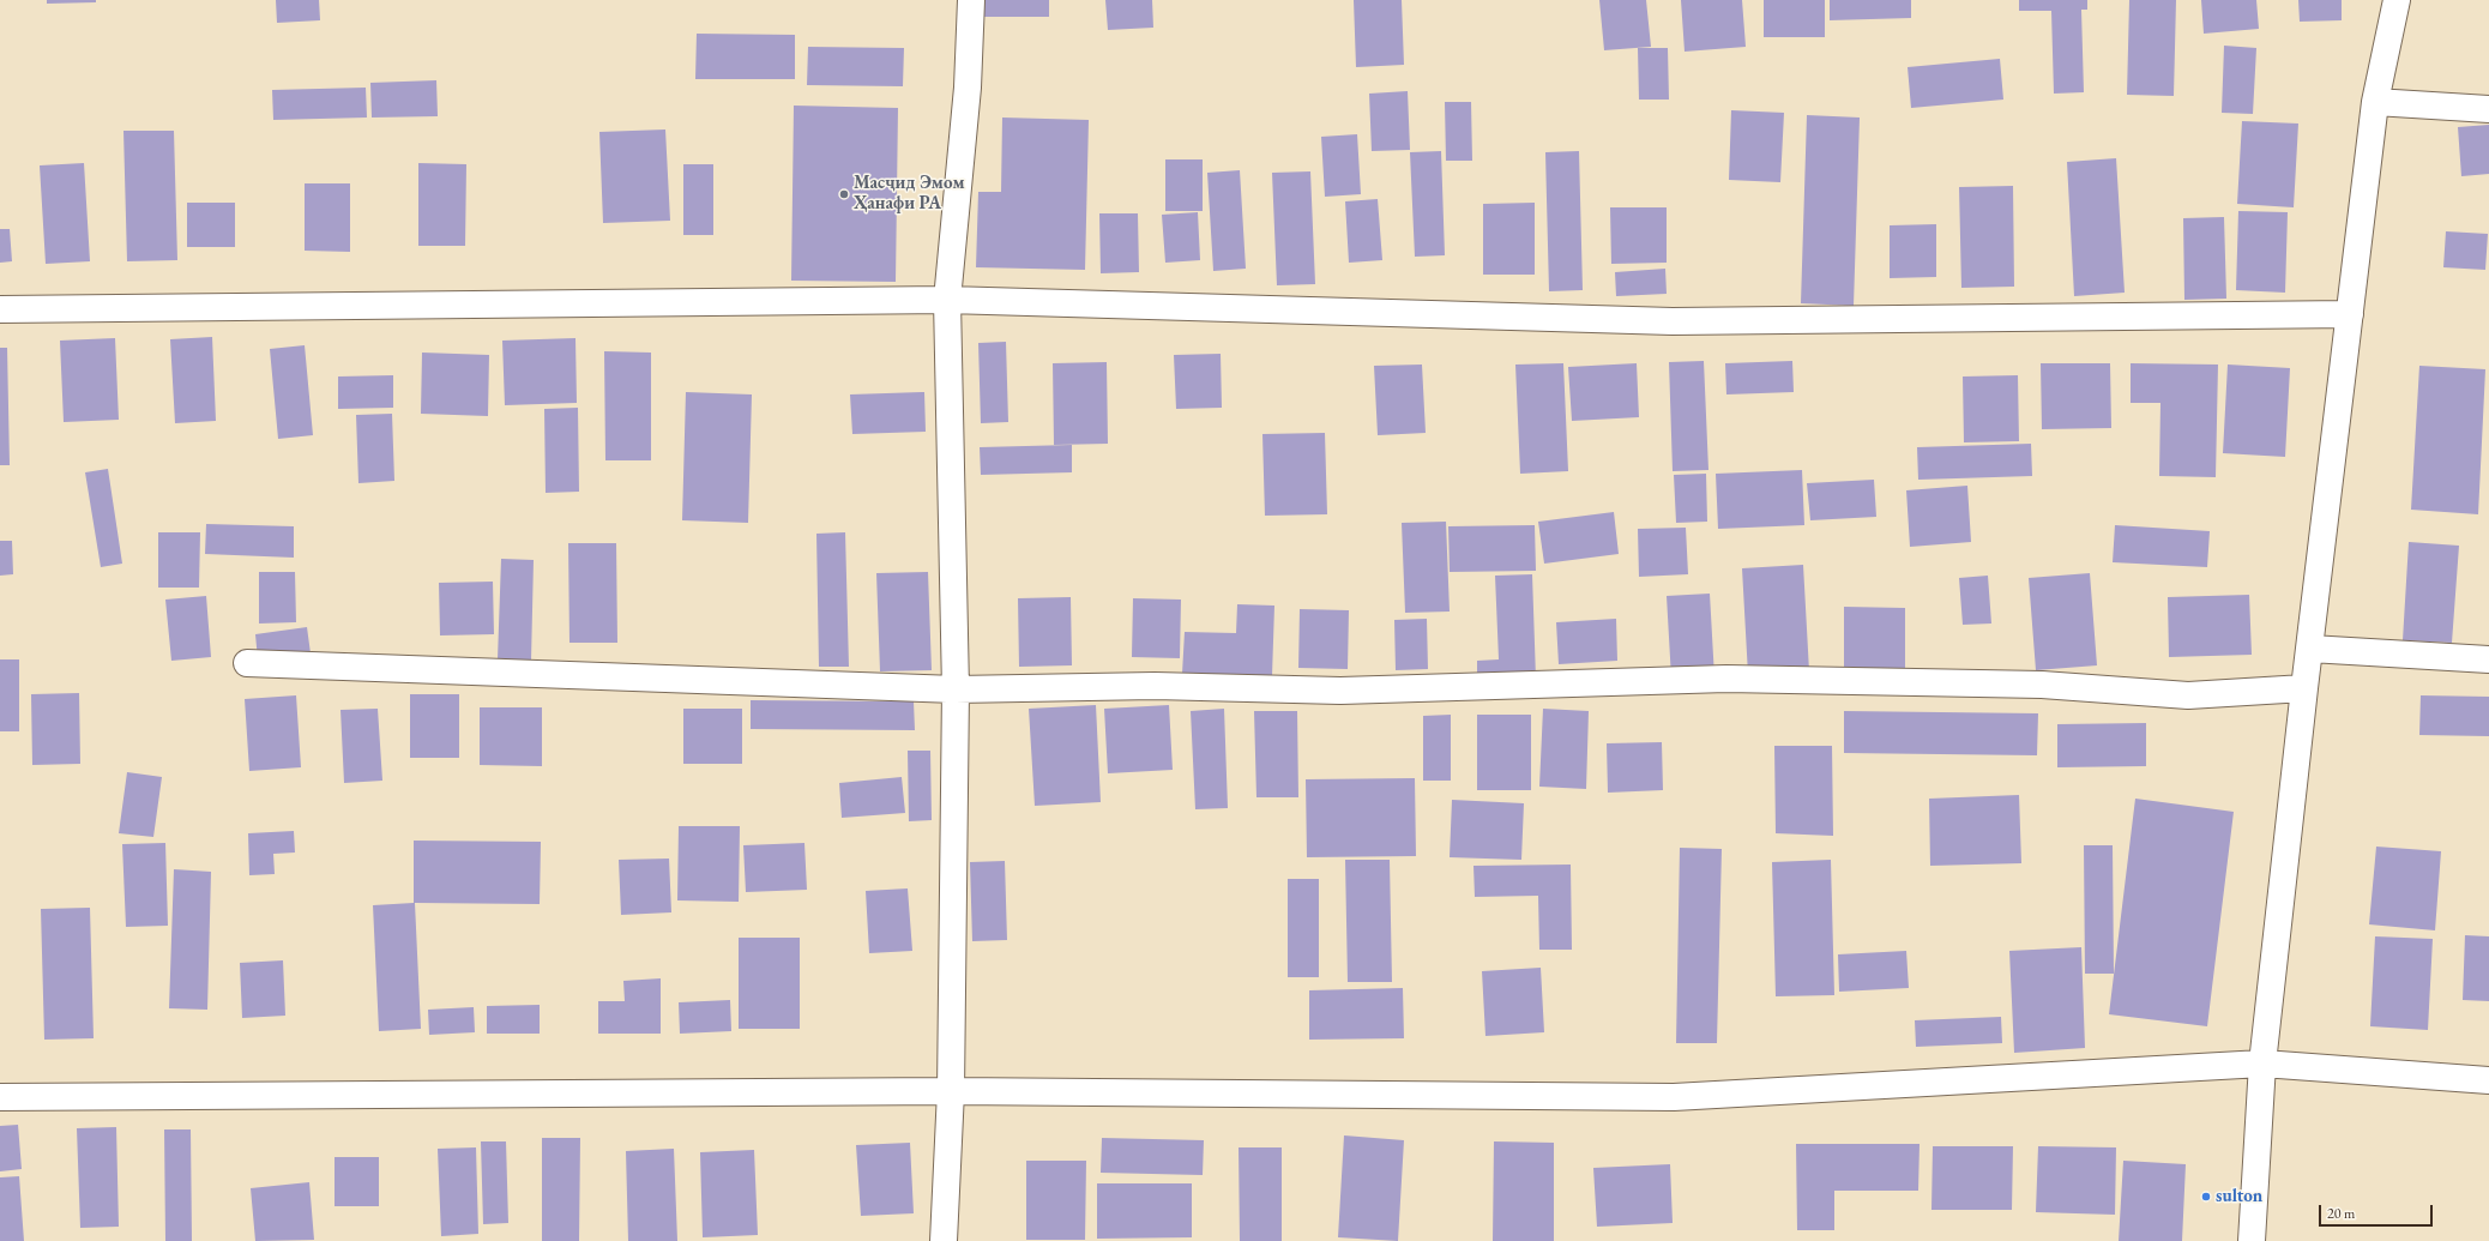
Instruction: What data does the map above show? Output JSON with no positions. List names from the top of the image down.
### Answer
{
  "places": ["Масҷид Эмом Ҳанафи РА", "sulton"],
  "scale_bar": "20 m"
}
